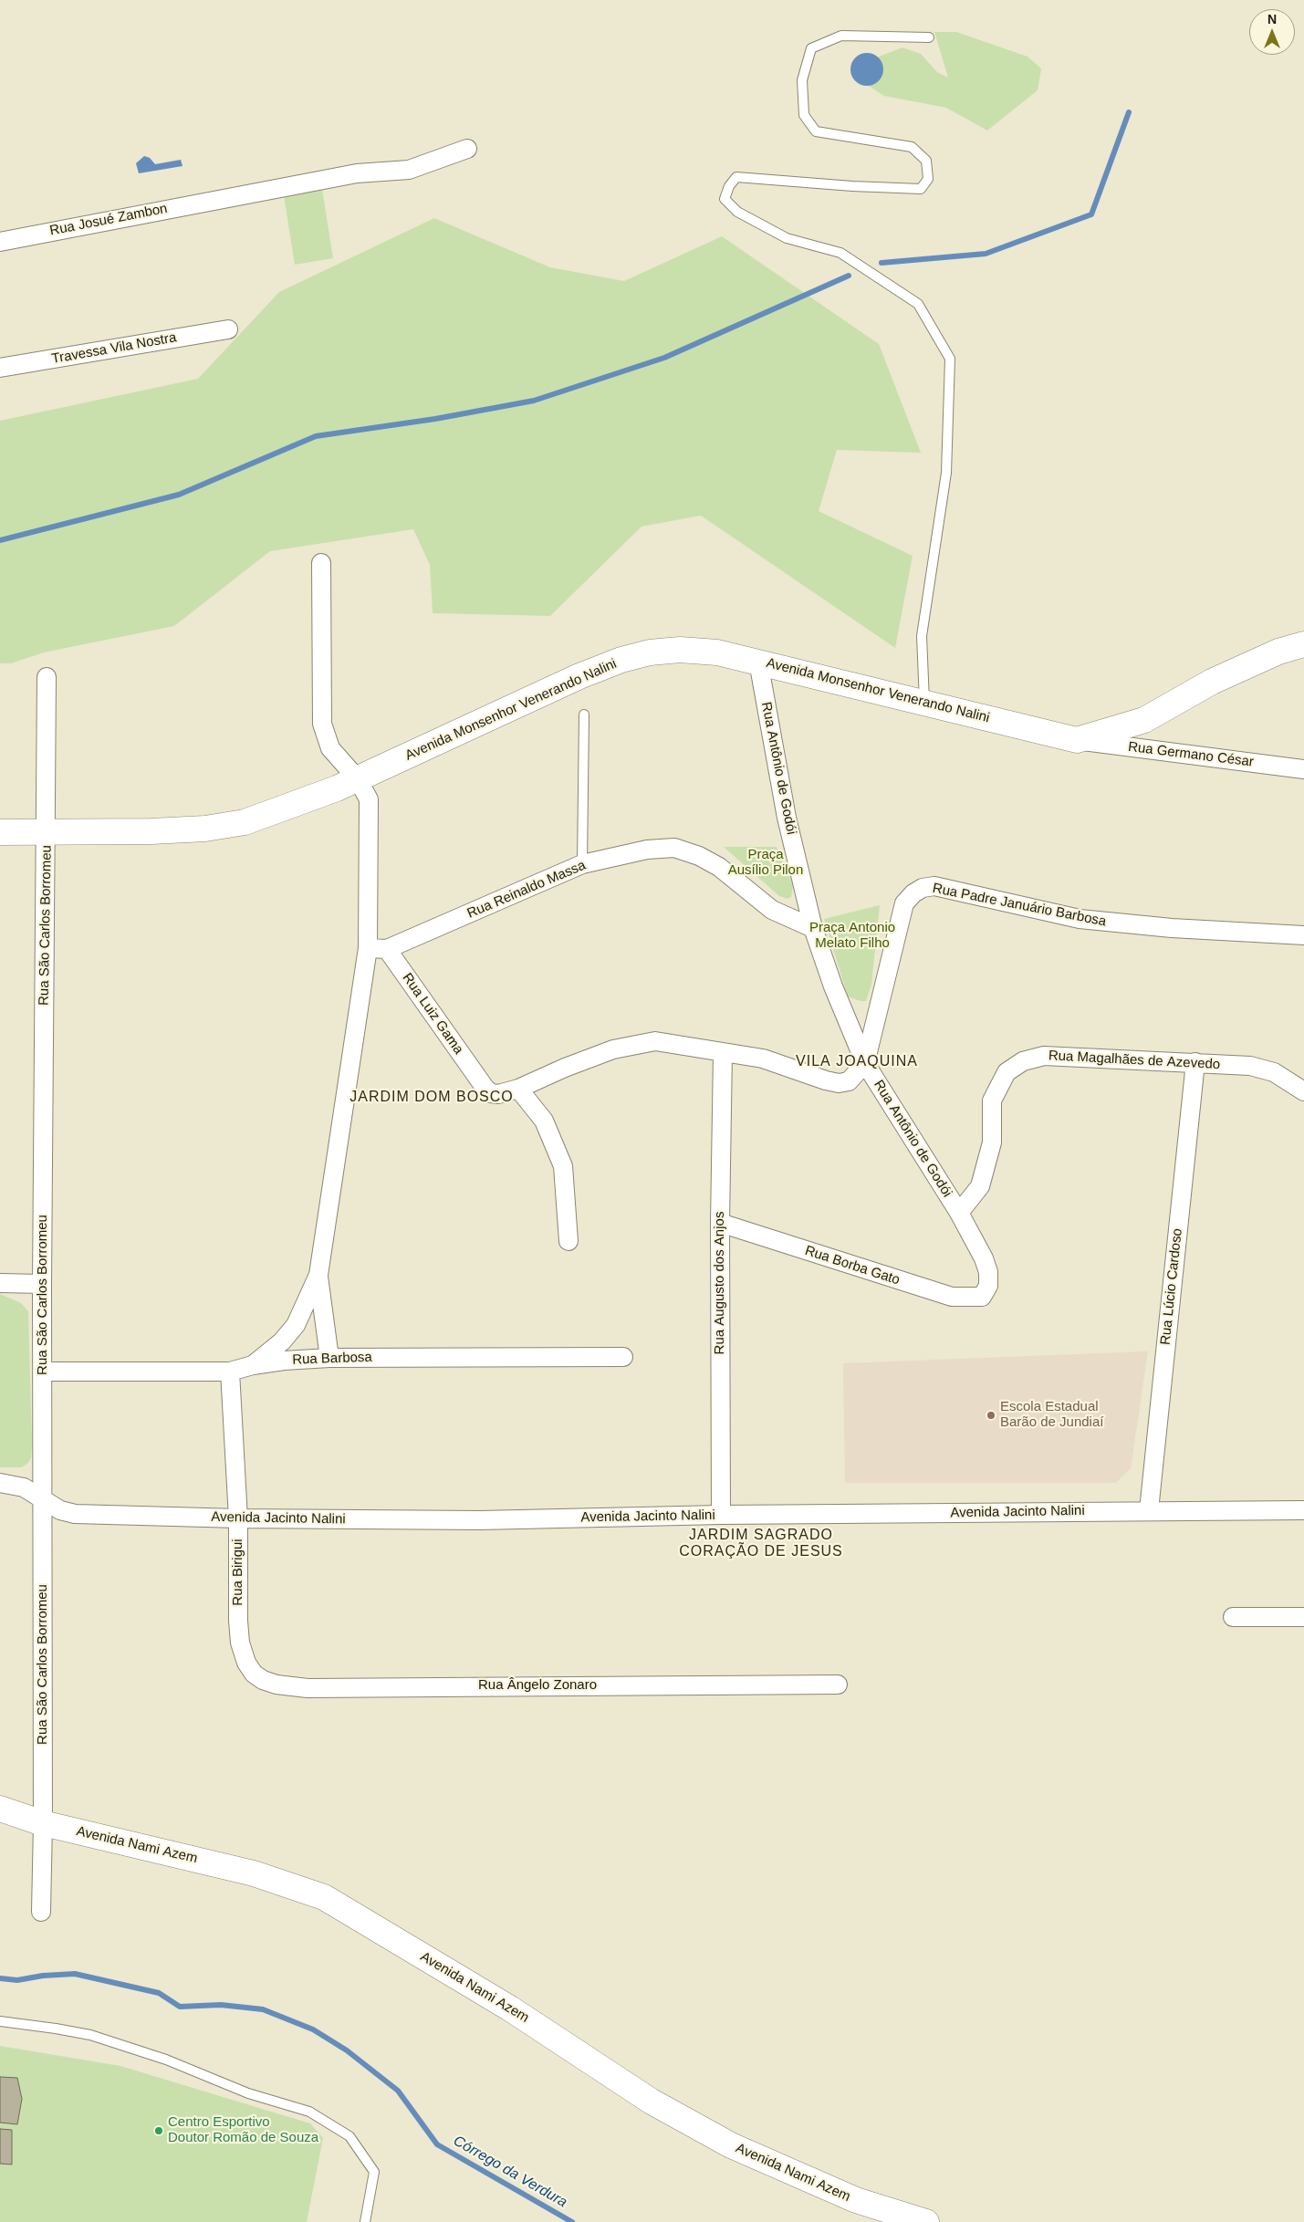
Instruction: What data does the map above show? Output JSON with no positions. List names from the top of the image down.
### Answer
{
  "streets": {
    "street": [
      "Rua Josué Zambon",
      "Travessa Vila Nostra",
      "Avenida Monsenhor Venerando Nalini",
      "Rua Germano César",
      "Rua Antônio de Godói",
      "Rua Reinaldo Massa",
      "Rua Padre Januário Barbosa",
      "Rua São Carlos Borromeu",
      "Rua Luiz Gama",
      "Rua Magalhães de Azevedo",
      "Rua Borba Gato",
      "Rua Augusto dos Anjos",
      "Rua Lúcio Cardoso",
      "Rua Barbosa",
      "Avenida Jacinto Nalini",
      "Rua Birigui",
      "Rua Ângelo Zonaro",
      "Avenida Nami Azem"
    ]
  },
  "crossings": [
    ["Avenida Monsenhor Venerando Nalini", "Rua Germano César"],
    ["Avenida Monsenhor Venerando Nalini", "Rua Antônio de Godói"],
    ["Avenida Monsenhor Venerando Nalini", "Rua São Carlos Borromeu"],
    ["Rua Antônio de Godói", "Rua Reinaldo Massa"],
    ["Rua Antônio de Godói", "Rua Padre Januário Barbosa"],
    ["Rua Antônio de Godói", "Rua Magalhães de Azevedo"],
    ["Rua Antônio de Godói", "Rua Borba Gato"],
    ["Rua Reinaldo Massa", "Rua Luiz Gama"],
    ["Rua São Carlos Borromeu", "Rua Barbosa"],
    ["Rua São Carlos Borromeu", "Avenida Jacinto Nalini"],
    ["Rua São Carlos Borromeu", "Avenida Nami Azem"],
    ["Rua Magalhães de Azevedo", "Rua Lúcio Cardoso"],
    ["Rua Borba Gato", "Rua Augusto dos Anjos"],
    ["Rua Augusto dos Anjos", "Avenida Jacinto Nalini"],
    ["Rua Lúcio Cardoso", "Avenida Jacinto Nalini"],
    ["Rua Barbosa", "Rua Birigui"],
    ["Avenida Jacinto Nalini", "Rua Birigui"],
    ["Rua Birigui", "Rua Ângelo Zonaro"]
  ],
  "districts": ["VILA JOAQUINA", "JARDIM DOM BOSCO", "JARDIM SAGRADO CORAÇÃO DE JESUS"],
  "water": ["Córrego da Verdura"],
  "parks": ["Praça Ausílio Pilon", "Praça Antonio Melato Filho"],
  "places": ["Escola Estadual Barão de Jundiaí", "Centro Esportivo Doutor Romão de Souza"],
  "north": "top"
}
